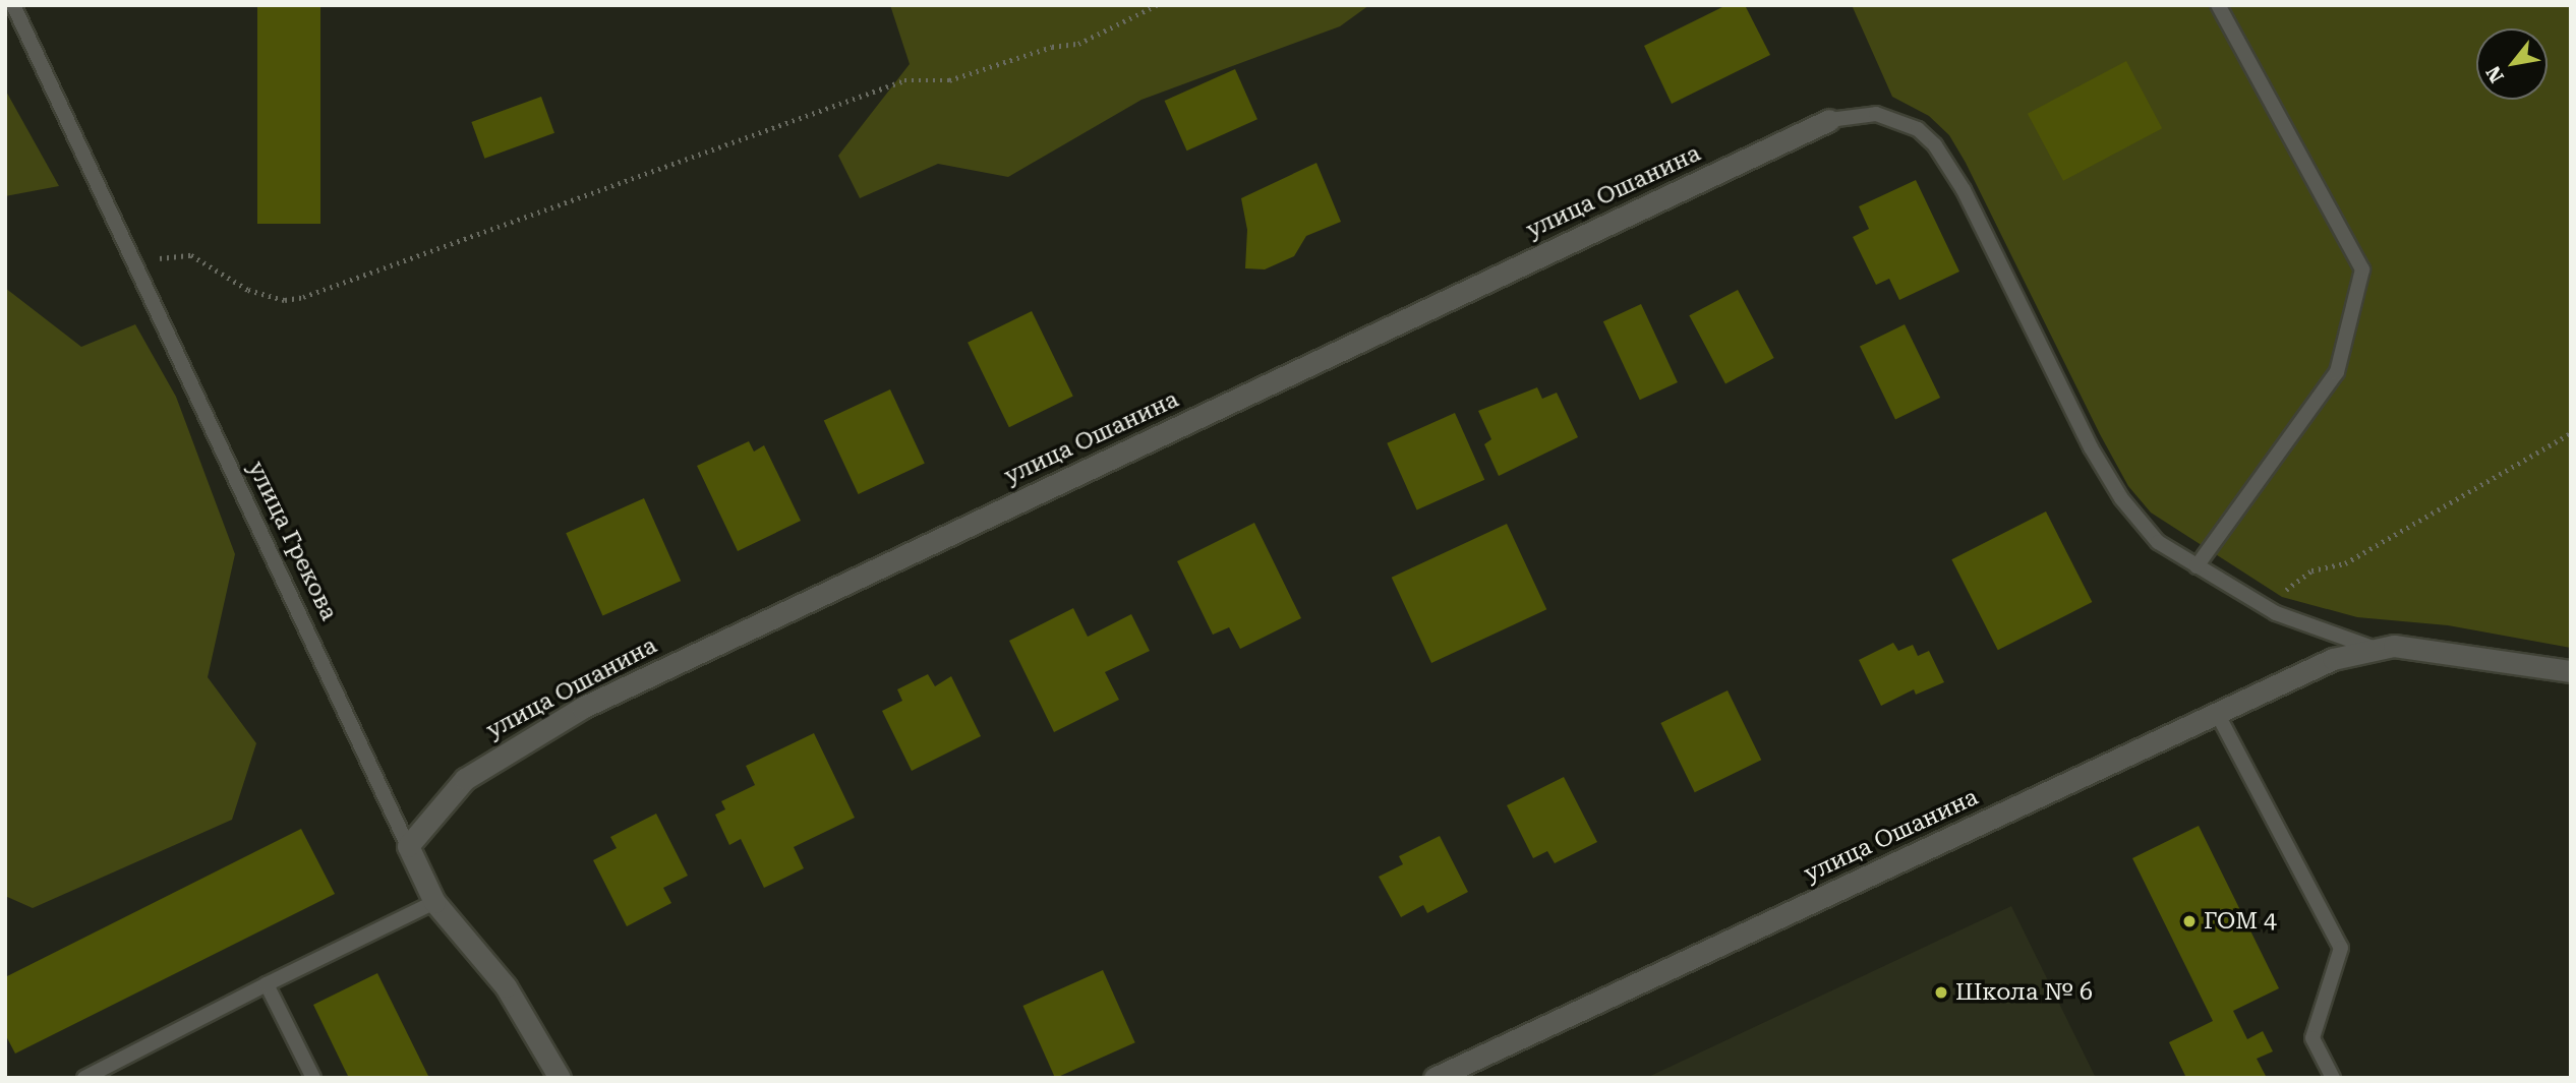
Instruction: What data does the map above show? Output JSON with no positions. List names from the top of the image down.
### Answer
{
  "streets": {
    "street": ["улица Ошанина", "улица Грекова"]
  },
  "crossings": [
    ["улица Ошанина", "улица Грекова"]
  ],
  "places": ["ГОМ 4", "Школа № 6"],
  "north": "bottom left"
}
